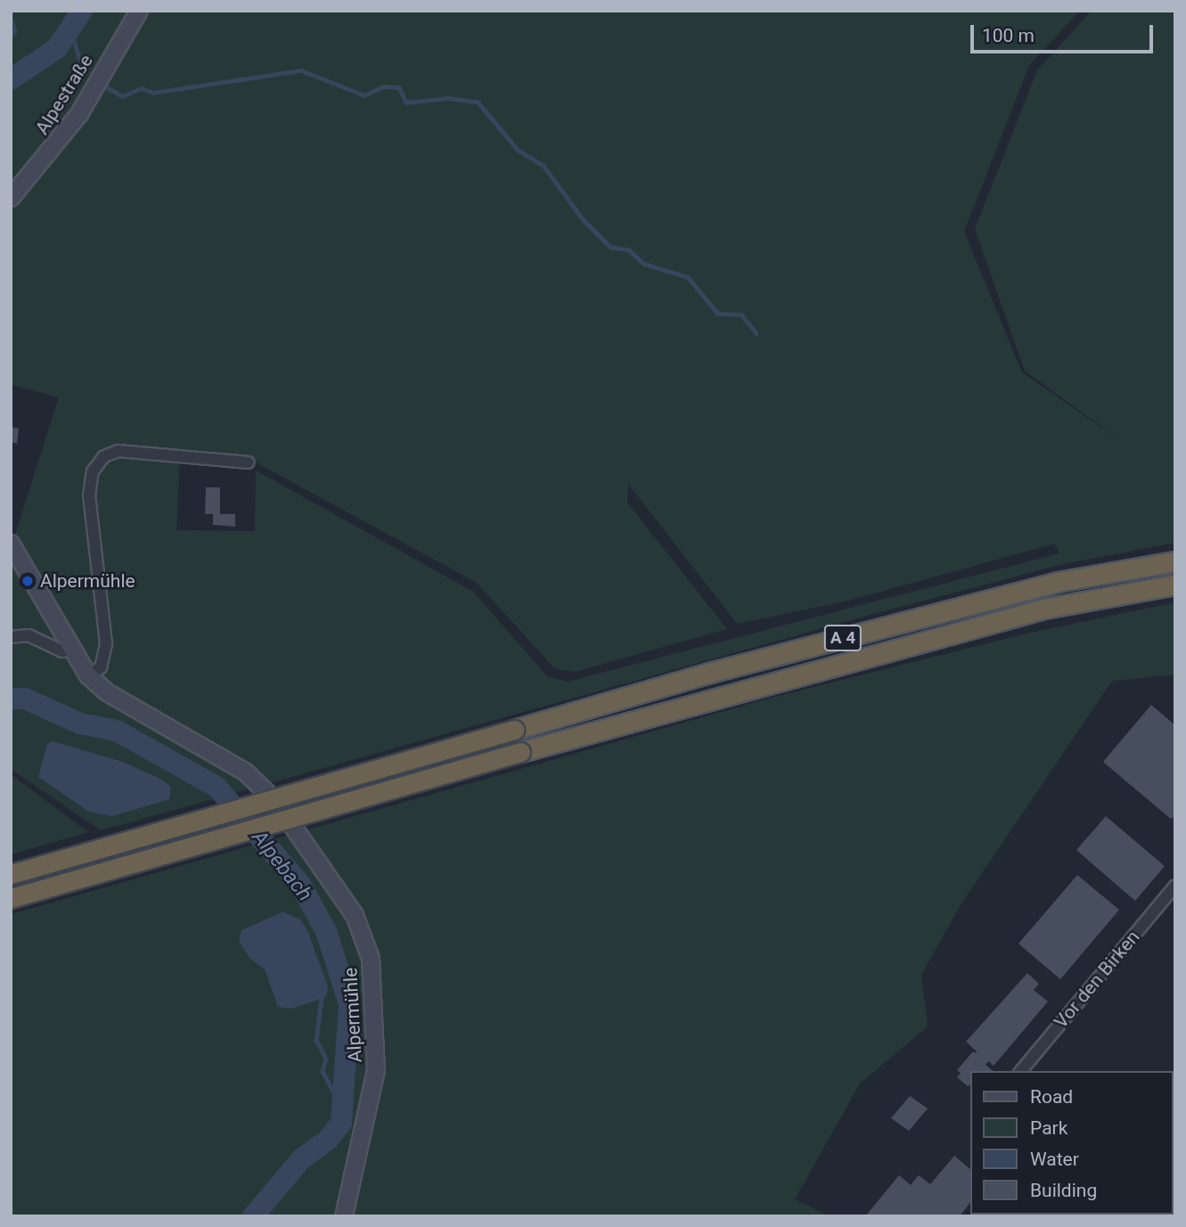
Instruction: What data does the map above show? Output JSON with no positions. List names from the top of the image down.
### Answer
{
  "streets": {
    "highway": ["A 4"],
    "main road": ["Alpestraße", "Alpermühle"],
    "street": ["Vor den Birken"]
  },
  "water": ["Alpebach"],
  "places": ["Alpermühle"],
  "legend": [
    "Road",
    "Park",
    "Water",
    "Building"
  ],
  "scale_bar": "100 m"
}
